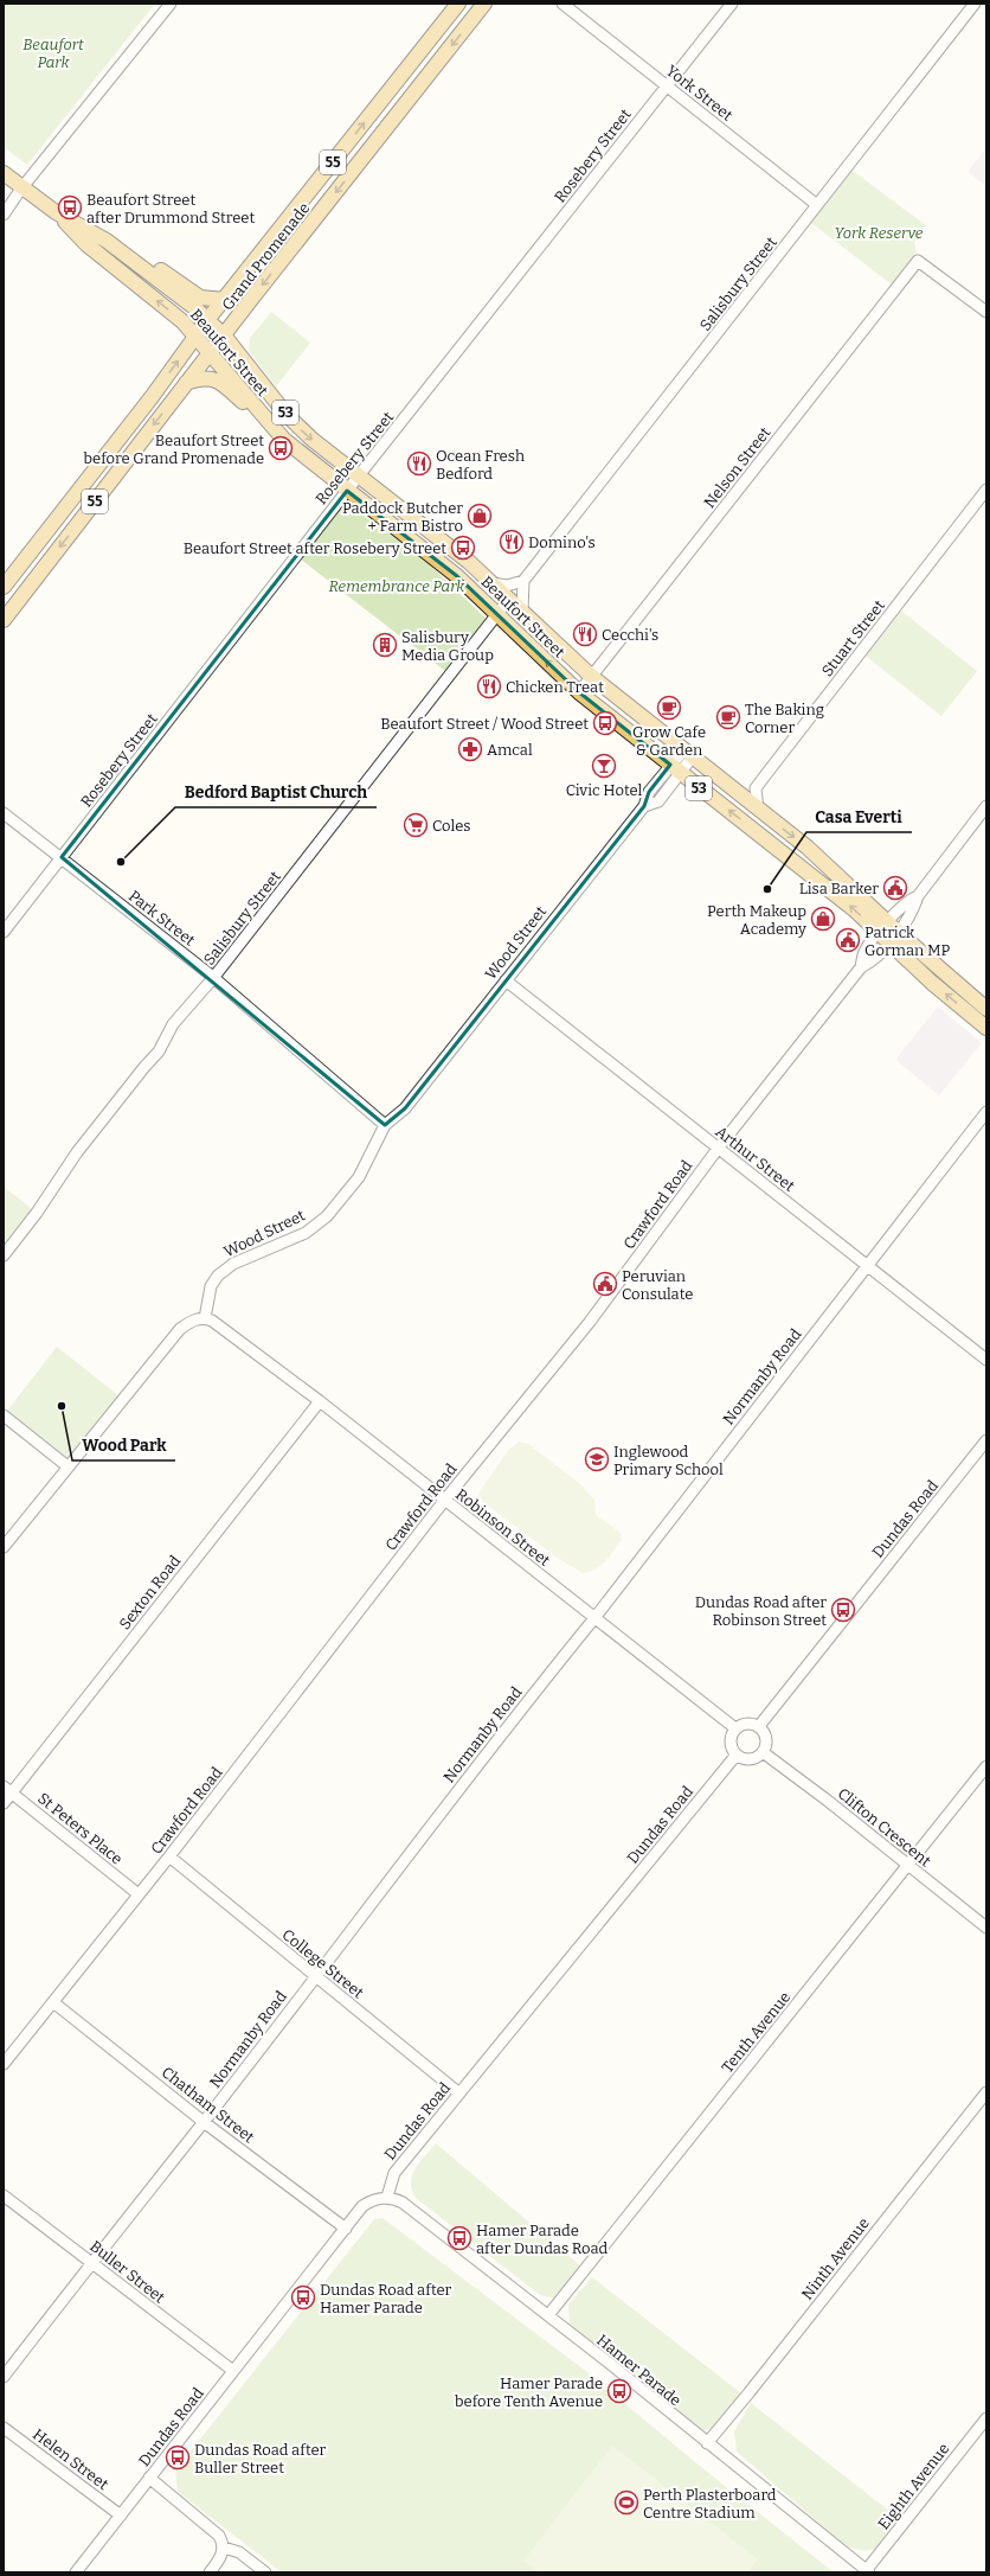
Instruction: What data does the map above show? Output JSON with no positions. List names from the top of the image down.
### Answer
{
  "streets": {
    "main road": [
      "55",
      "Grand Promenade",
      "Beaufort Street",
      "53"
    ],
    "street": [
      "York Street",
      "Rosebery Street",
      "Salisbury Street",
      "Nelson Street",
      "Stuart Street",
      "Park Street",
      "Wood Street",
      "Arthur Street",
      "Crawford Road",
      "Normanby Road",
      "Dundas Road",
      "Robinson Street",
      "Sexton Road",
      "Clifton Crescent",
      "St Peters Place",
      "College Street",
      "Tenth Avenue",
      "Chatham Street",
      "Ninth Avenue",
      "Buller Street",
      "Hamer Parade",
      "Helen Street",
      "Eighth Avenue"
    ]
  },
  "crossings": [
    ["York Street", "Rosebery Street"],
    ["York Street", "Salisbury Street"],
    ["Rosebery Street", "Beaufort Street"],
    ["Rosebery Street", "Park Street"],
    ["Grand Promenade", "Beaufort Street"],
    ["Salisbury Street", "Beaufort Street"],
    ["Salisbury Street", "Park Street"],
    ["Beaufort Street", "Nelson Street"],
    ["Beaufort Street", "Stuart Street"],
    ["Beaufort Street", "Wood Street"],
    ["Beaufort Street", "Crawford Road"],
    ["Park Street", "Wood Street"],
    ["Wood Street", "Arthur Street"],
    ["Wood Street", "Robinson Street"],
    ["Arthur Street", "Crawford Road"],
    ["Arthur Street", "Normanby Road"],
    ["Crawford Road", "Robinson Street"],
    ["Crawford Road", "St Peters Place"],
    ["Crawford Road", "College Street"],
    ["Crawford Road", "Chatham Street"],
    ["Normanby Road", "Robinson Street"],
    ["Normanby Road", "College Street"],
    ["Normanby Road", "Chatham Street"],
    ["Normanby Road", "Buller Street"],
    ["Dundas Road", "Robinson Street"],
    ["Dundas Road", "Clifton Crescent"],
    ["Dundas Road", "College Street"],
    ["Dundas Road", "Chatham Street"],
    ["Dundas Road", "Buller Street"],
    ["Dundas Road", "Hamer Parade"],
    ["Dundas Road", "Helen Street"],
    ["Robinson Street", "Sexton Road"],
    ["Robinson Street", "Clifton Crescent"],
    ["Sexton Road", "St Peters Place"],
    ["Clifton Crescent", "Tenth Avenue"],
    ["Tenth Avenue", "Hamer Parade"],
    ["Ninth Avenue", "Hamer Parade"],
    ["Hamer Parade", "Eighth Avenue"]
  ],
  "parks": ["Beaufort Park", "York Reserve", "Remembrance Park"],
  "places": {
    "bus stop": [
      "Beaufort Street after Drummond Street",
      "Beaufort Street before Grand Promenade",
      "Beaufort Street after Rosebery Street",
      "Beaufort Street / Wood Street",
      "Dundas Road after Robinson Street",
      "Hamer Parade after Dundas Road",
      "Dundas Road after Hamer Parade",
      "Hamer Parade before Tenth Avenue",
      "Dundas Road after Buller Street"
    ],
    "restaurant": [
      "Ocean Fresh Bedford",
      "Domino's",
      "Cecchi's",
      "Chicken Treat"
    ],
    "shop": ["Paddock Butcher + Farm Bistro", "Perth Makeup Academy"],
    "building": ["Salisbury Media Group"],
    "cafe": ["Grow Cafe & Garden", "The Baking Corner"],
    "pharmacy": ["Amcal"],
    "bar": ["Civic Hotel"],
    "supermarket": ["Coles"],
    "other": ["Bedford Baptist Church", "Casa Everti", "Wood Park"],
    "public building": ["Lisa Barker", "Patrick Gorman MP", "Peruvian Consulate"],
    "school or university": ["Inglewood Primary School"],
    "sports": ["Perth Plasterboard Centre Stadium"]
  }
}
